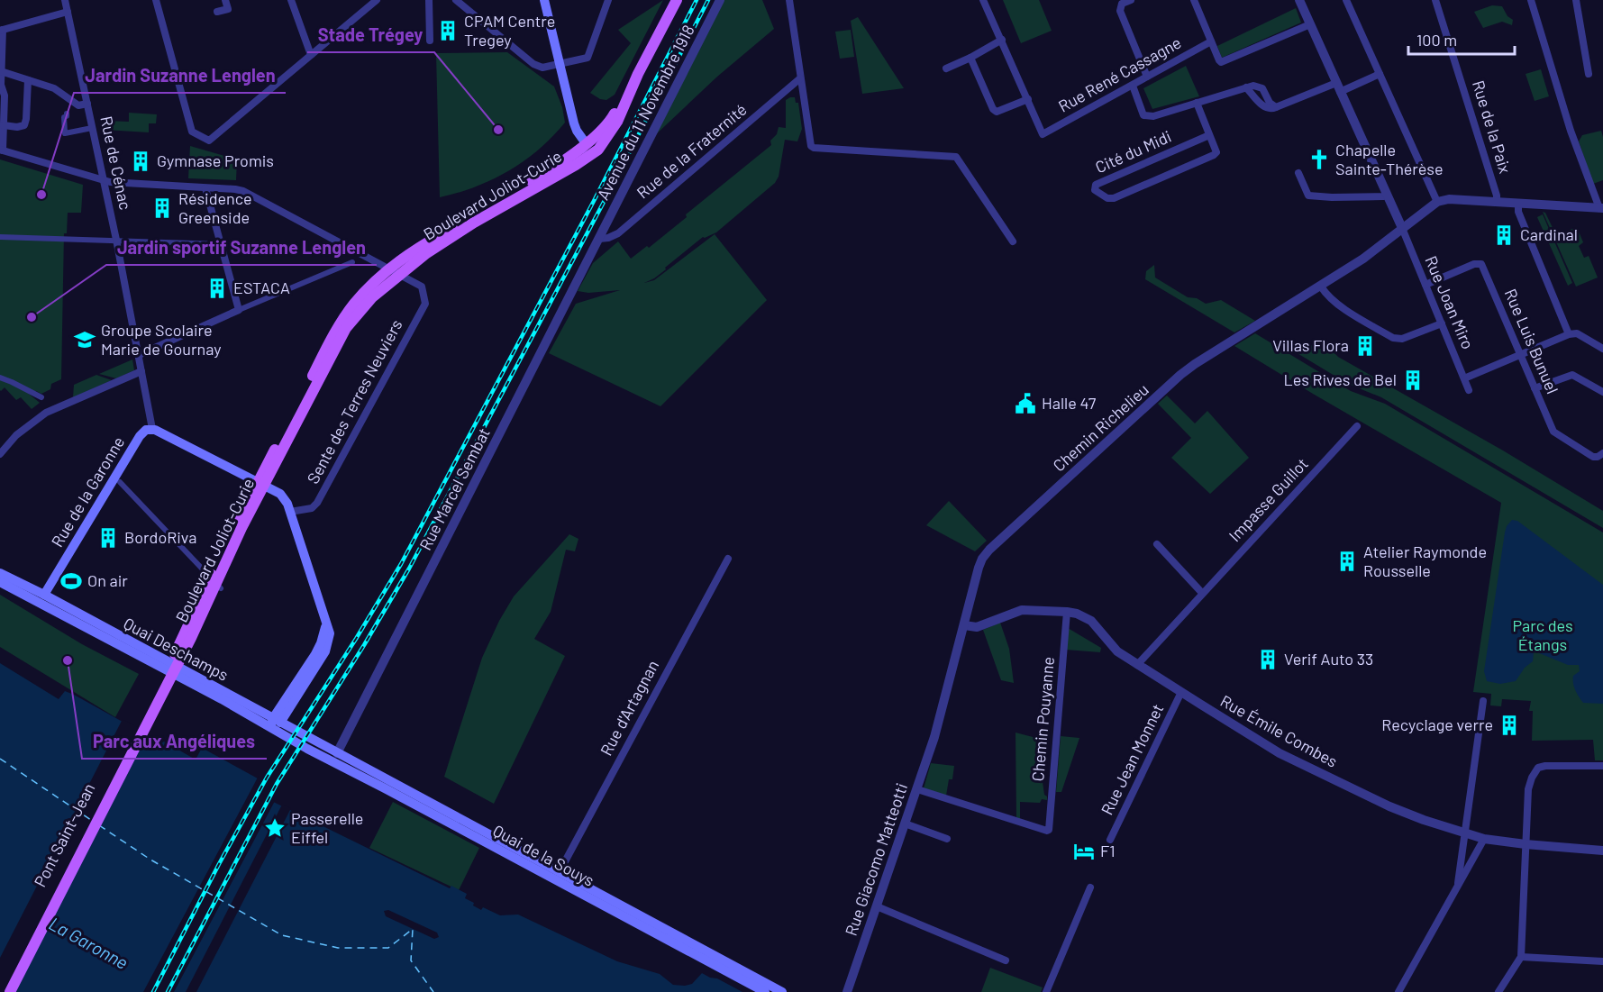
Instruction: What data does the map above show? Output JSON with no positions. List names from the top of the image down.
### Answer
{
  "streets": {
    "main road": [
      "Boulevard Joliot-Curie",
      "Rue de la Garonne",
      "Quai Deschamps",
      "Pont Saint-Jean",
      "Quai de la Souys"
    ],
    "street": [
      "Rue René Cassagne",
      "Avenue du 11 Novembre 1918",
      "Rue de la Paix",
      "Rue de la Fraternité",
      "Cité du Midi",
      "Rue de Cénac",
      "Rue Joan Miro",
      "Rue Luis Bunuel",
      "Sente des Terres Neuviers",
      "Chemin Richelieu",
      "Rue Marcel Sembat",
      "Impasse Guillot",
      "Rue d'Artagnan",
      "Chemin Pouyanne",
      "Rue Émile Combes",
      "Rue Jean Monnet",
      "Rue Giacomo Matteotti"
    ]
  },
  "crossings": [
    ["Rue René Cassagne", "Cité du Midi"],
    ["Avenue du 11 Novembre 1918", "Rue de la Fraternité"],
    ["Avenue du 11 Novembre 1918", "Rue Marcel Sembat"],
    ["Rue de la Fraternité", "Rue Marcel Sembat"],
    ["Rue de Cénac", "Rue de la Garonne"],
    ["Boulevard Joliot-Curie", "Sente des Terres Neuviers"],
    ["Boulevard Joliot-Curie", "Pont Saint-Jean"],
    ["Rue Joan Miro", "Rue Luis Bunuel"],
    ["Rue Joan Miro", "Chemin Richelieu"],
    ["Chemin Richelieu", "Rue Émile Combes"],
    ["Chemin Richelieu", "Rue Giacomo Matteotti"],
    ["Rue Marcel Sembat", "Quai Deschamps"],
    ["Rue Marcel Sembat", "Quai de la Souys"],
    ["Rue de la Garonne", "Quai Deschamps"],
    ["Impasse Guillot", "Rue Émile Combes"],
    ["Quai Deschamps", "Quai de la Souys"],
    ["Rue d'Artagnan", "Quai de la Souys"],
    ["Chemin Pouyanne", "Rue Émile Combes"],
    ["Chemin Pouyanne", "Rue Giacomo Matteotti"],
    ["Rue Émile Combes", "Rue Jean Monnet"]
  ],
  "water": ["La Garonne"],
  "parks": ["Parc des Étangs"],
  "places": {
    "building": [
      "CPAM Centre Tregey",
      "Gymnase Promis",
      "Résidence Greenside",
      "Cardinal",
      "ESTACA",
      "Villas Flora",
      "Les Rives de Bel",
      "BordoRiva",
      "Atelier Raymonde Rousselle",
      "Verif Auto 33",
      "Recyclage verre"
    ],
    "other": [
      "Stade Trégey",
      "Jardin Suzanne Lenglen",
      "Jardin sportif Suzanne Lenglen",
      "Parc aux Angéliques"
    ],
    "church": ["Chapelle Sainte-Thérèse"],
    "school or university": ["Groupe Scolaire Marie de Gournay"],
    "public building": ["Halle 47"],
    "sports": ["On air"],
    "place": ["Passerelle Eiffel"],
    "hotel": ["F1"]
  },
  "scale_bar": "100 m"
}
